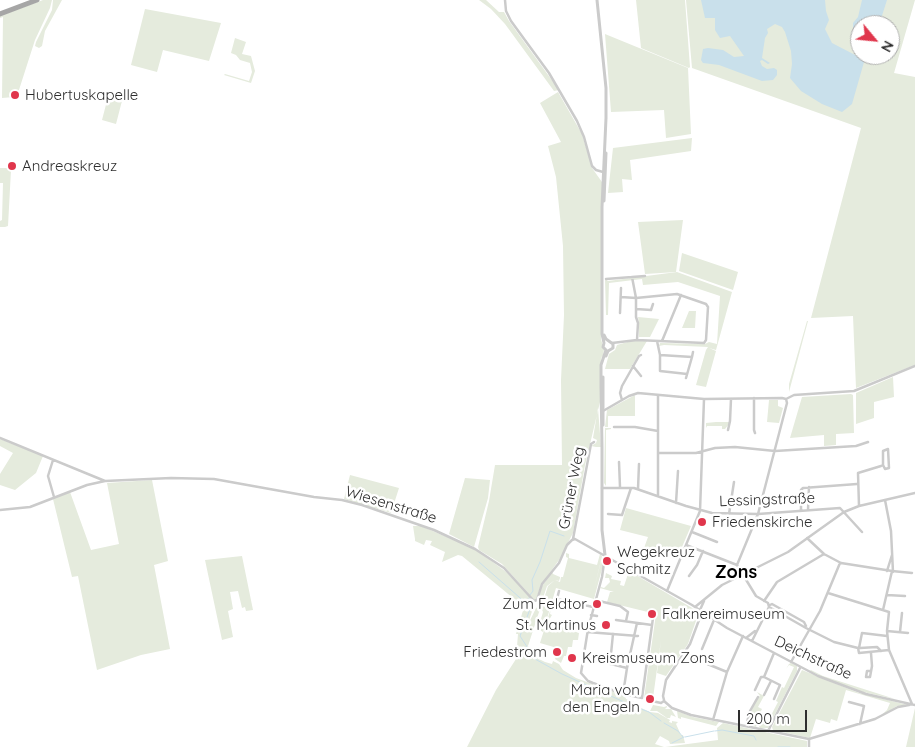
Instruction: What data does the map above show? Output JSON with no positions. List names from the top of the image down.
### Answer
{
  "streets": {
    "street": [
      "Grüner Weg",
      "Lessingstraße",
      "Wiesenstraße",
      "Deichstraße"
    ]
  },
  "crossings": [
    ["Grüner Weg", "Wiesenstraße"]
  ],
  "districts": ["Zons"],
  "places": [
    "Hubertuskapelle",
    "Andreaskreuz",
    "Friedenskirche",
    "Wegekreuz Schmitz",
    "Zum Feldtor",
    "Falknereimuseum",
    "St. Martinus",
    "Friedestrom",
    "Kreismuseum Zons",
    "Maria von den Engeln"
  ],
  "scale_bar": "200 m",
  "north": "bottom right"
}
